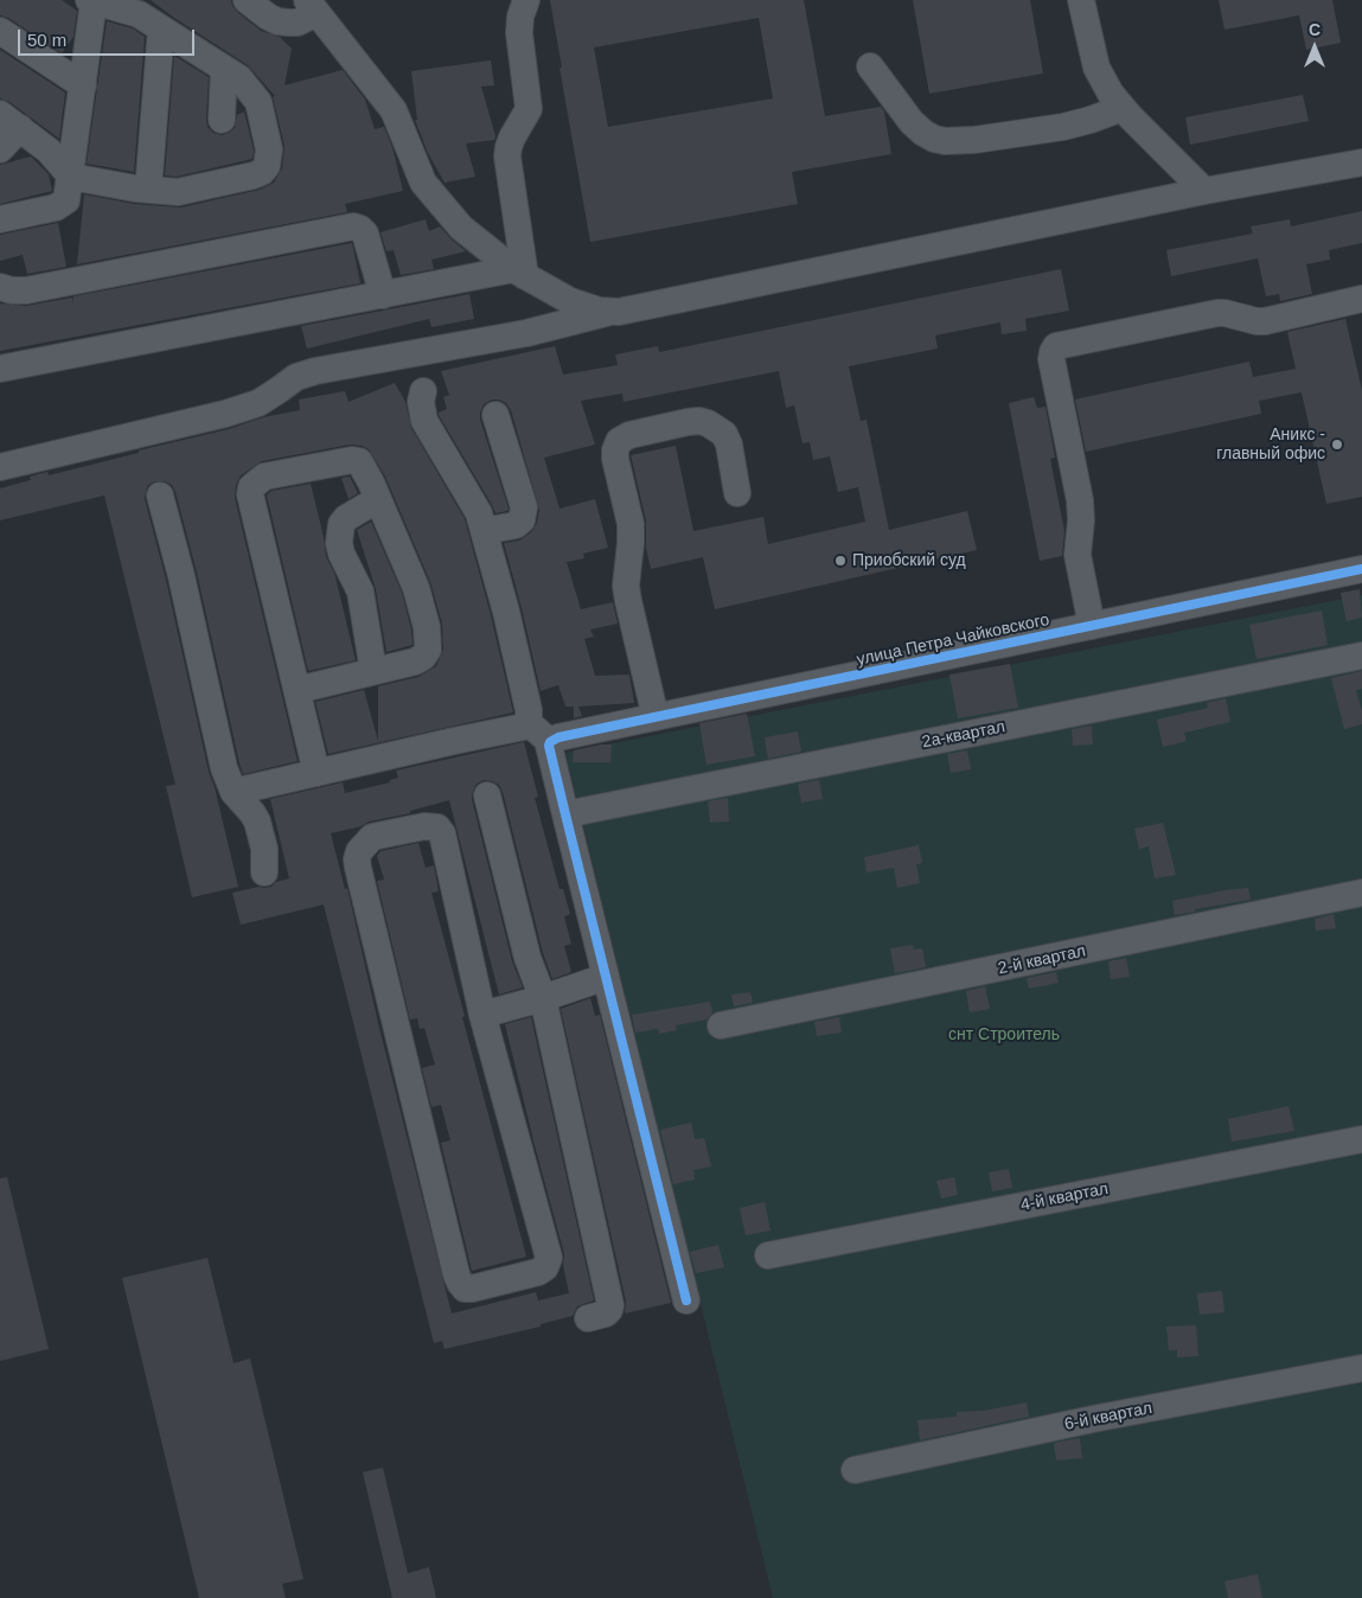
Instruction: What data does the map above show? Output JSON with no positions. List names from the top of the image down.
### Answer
{
  "streets": {
    "street": [
      "улица Петра Чайковского",
      "2а-квартал",
      "2-й квартал",
      "4-й квартал",
      "6-й квартал"
    ]
  },
  "parks": ["снт Строитель"],
  "places": ["Аникс - главный офис", "Приобский суд"],
  "scale_bar": "50 m",
  "north": "top"
}
